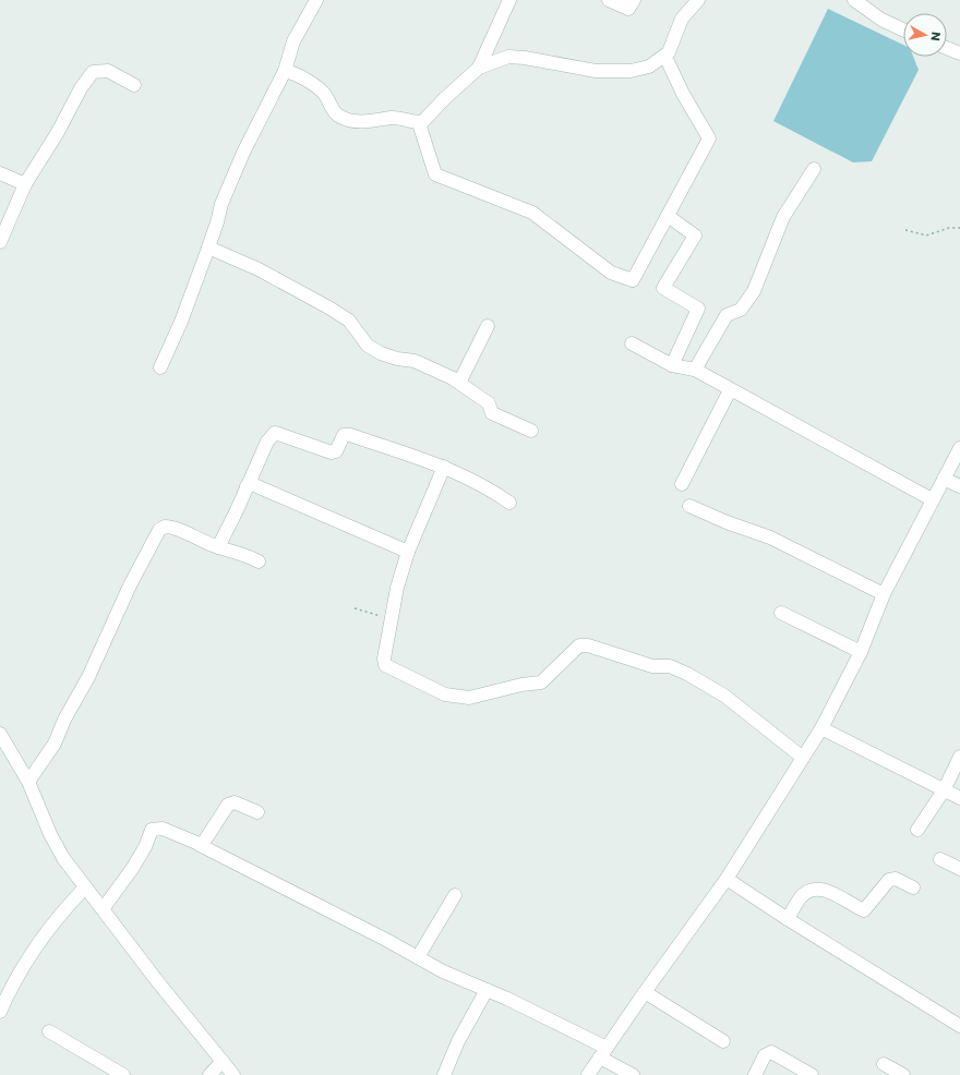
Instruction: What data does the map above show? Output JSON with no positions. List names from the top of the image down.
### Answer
{
  "north": "right"
}
